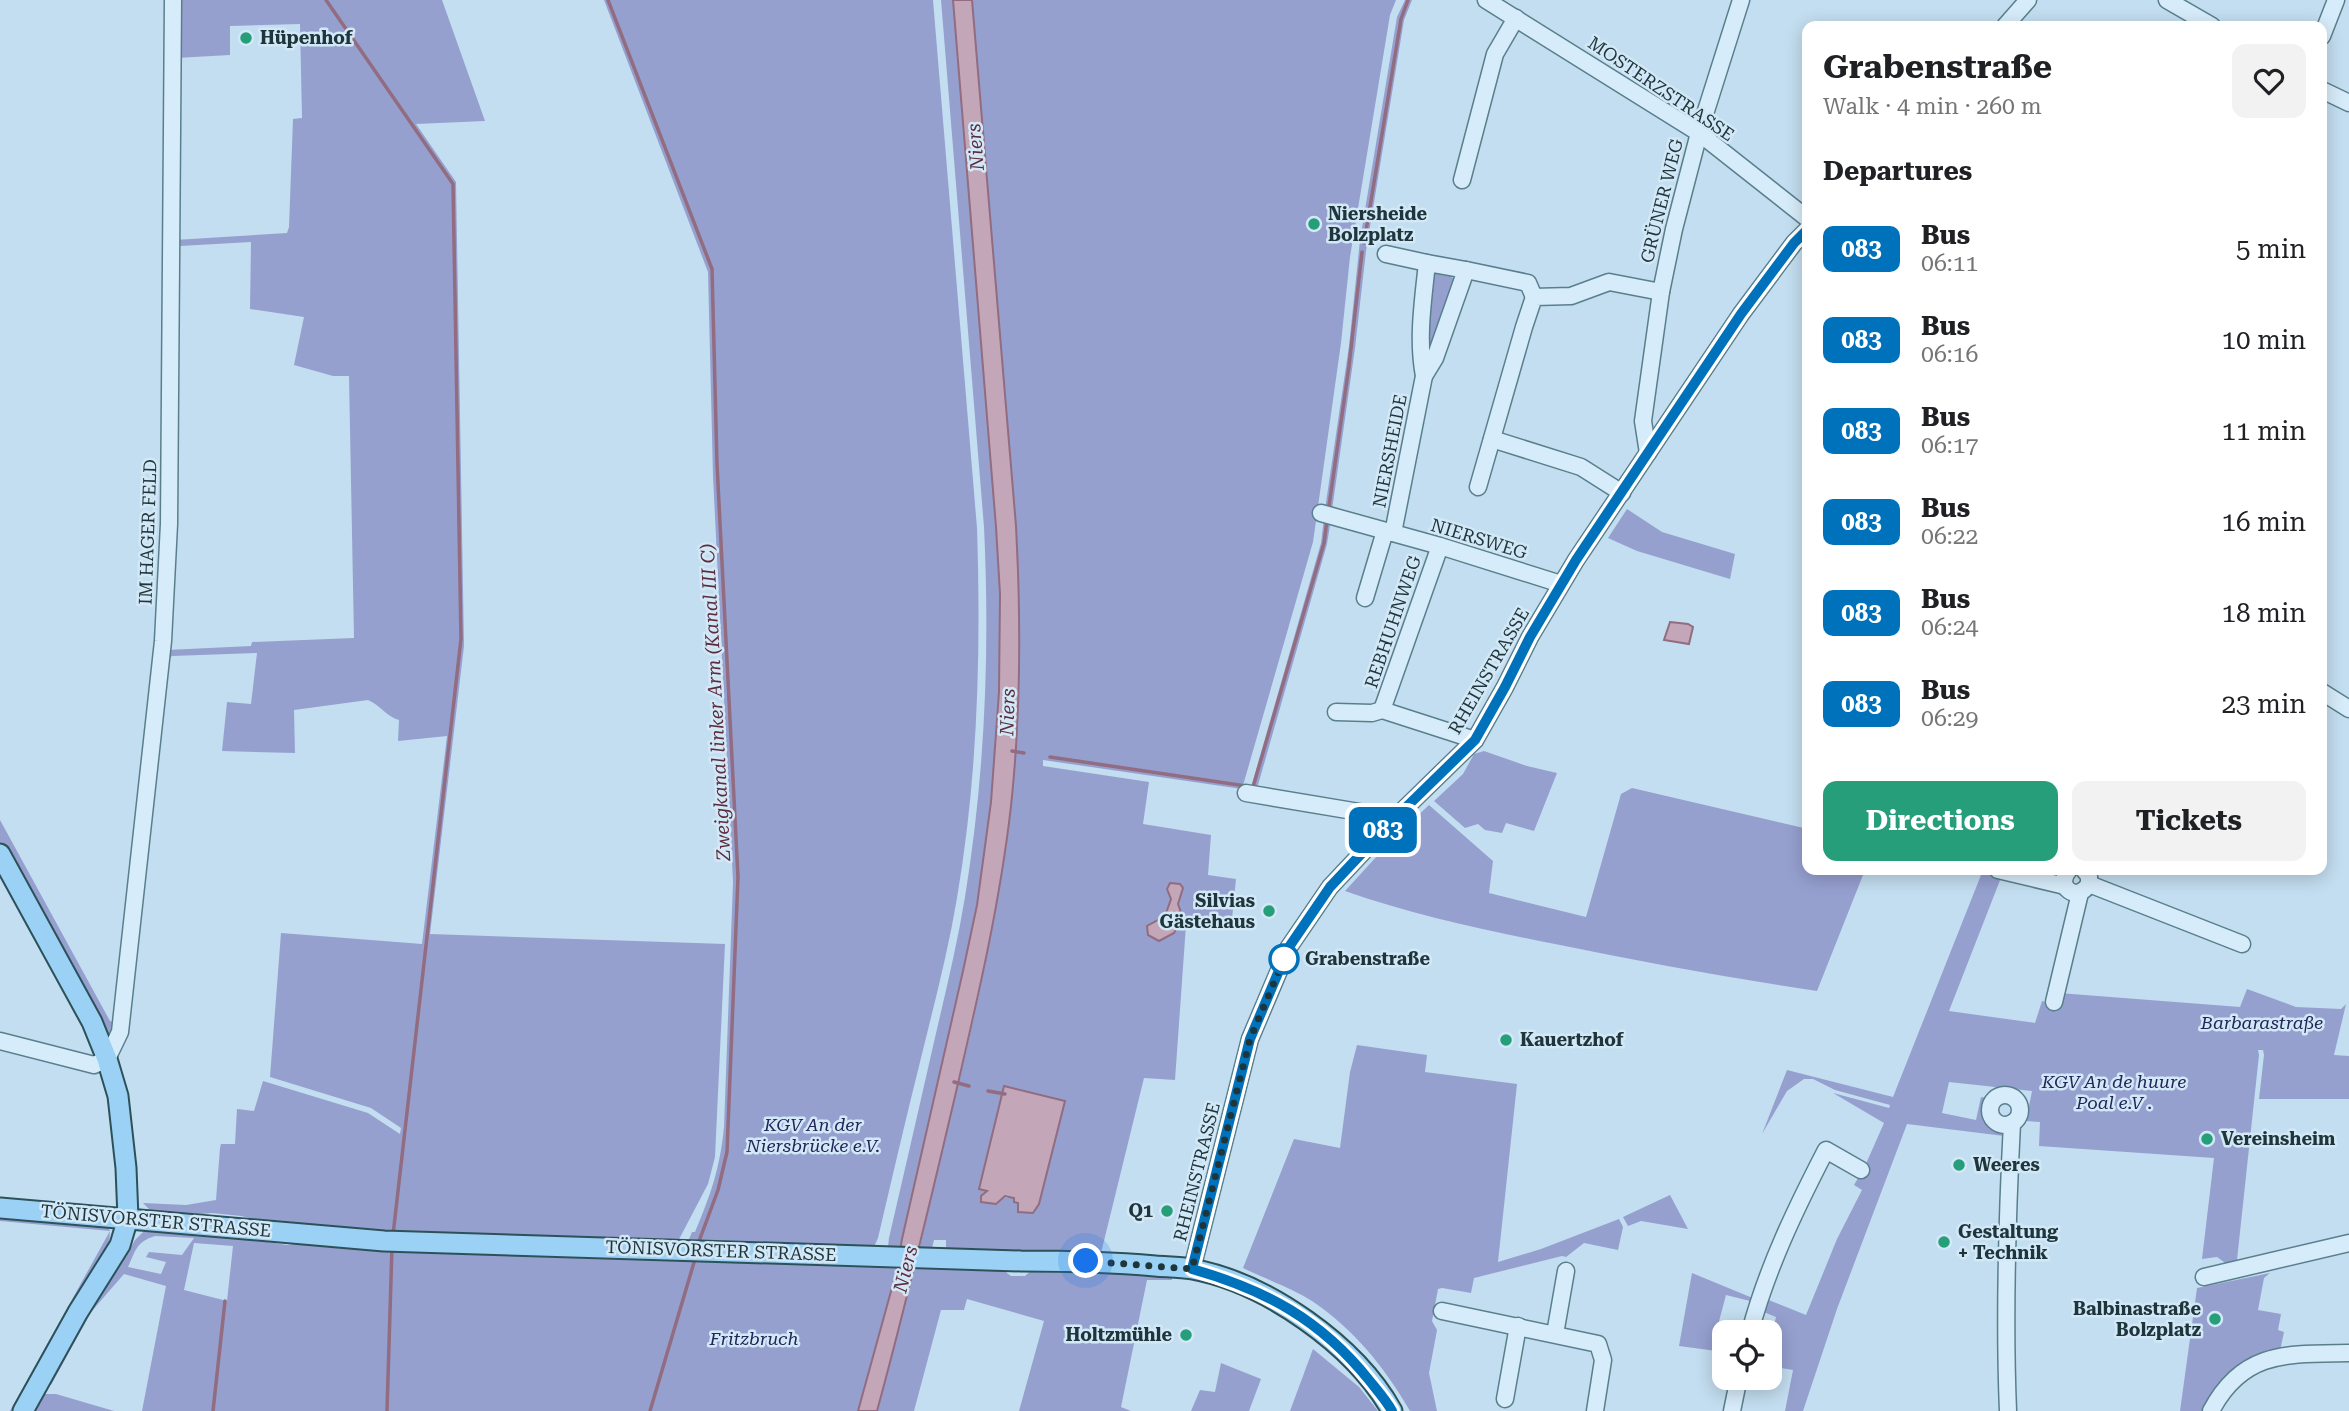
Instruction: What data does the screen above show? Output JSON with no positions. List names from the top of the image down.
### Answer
{
  "streets": {
    "main road": ["TÖNISVORSTER STRASSE"],
    "street": [
      "MOSTERZSTRASSE",
      "GRÜNER WEG",
      "NIERSHEIDE",
      "IM HAGER FELD",
      "NIERSWEG",
      "REBHUHNWEG",
      "RHEINSTRASSE"
    ]
  },
  "crossings": [
    ["MOSTERZSTRASSE", "GRÜNER WEG"],
    ["GRÜNER WEG", "RHEINSTRASSE"],
    ["NIERSHEIDE", "NIERSWEG"],
    ["NIERSWEG", "REBHUHNWEG"],
    ["NIERSWEG", "RHEINSTRASSE"],
    ["RHEINSTRASSE", "TÖNISVORSTER STRASSE"]
  ],
  "water": ["Niers", "Zweigkanal linker Arm (Kanal III C)"],
  "parks": [
    "Barbarastraße",
    "KGV An de huure Poal e.V .",
    "KGV An der Niersbrücke e.V.",
    "Fritzbruch"
  ],
  "places": [
    "Hüpenhof",
    "Niersheide Bolzplatz",
    "Silvias Gästehaus",
    "Grabenstraße",
    "Kauertzhof",
    "Vereinsheim",
    "Weeres",
    "Q1",
    "Gestaltung + Technik",
    "Balbinastraße Bolzplatz",
    "Holtzmühle"
  ],
  "lines": ["bus line 083"],
  "page": {
    "on_map": "083",
    "heading": [
      ["Grabenstraße", "Walk · 4 min · 260 m"],
      "Departures"
    ],
    "list": [
      {
        "mark": "083",
        "name": "Bus",
        "note": "06:11",
        "value": "5 min"
      },
      {
        "mark": "083",
        "name": "Bus",
        "note": "06:16",
        "value": "10 min"
      },
      {
        "mark": "083",
        "name": "Bus",
        "note": "06:17",
        "value": "11 min"
      },
      {
        "mark": "083",
        "name": "Bus",
        "note": "06:22",
        "value": "16 min"
      },
      {
        "mark": "083",
        "name": "Bus",
        "note": "06:24",
        "value": "18 min"
      },
      {
        "mark": "083",
        "name": "Bus",
        "note": "06:29",
        "value": "23 min"
      }
    ],
    "buttons": ["Directions", "Tickets"]
  }
}
